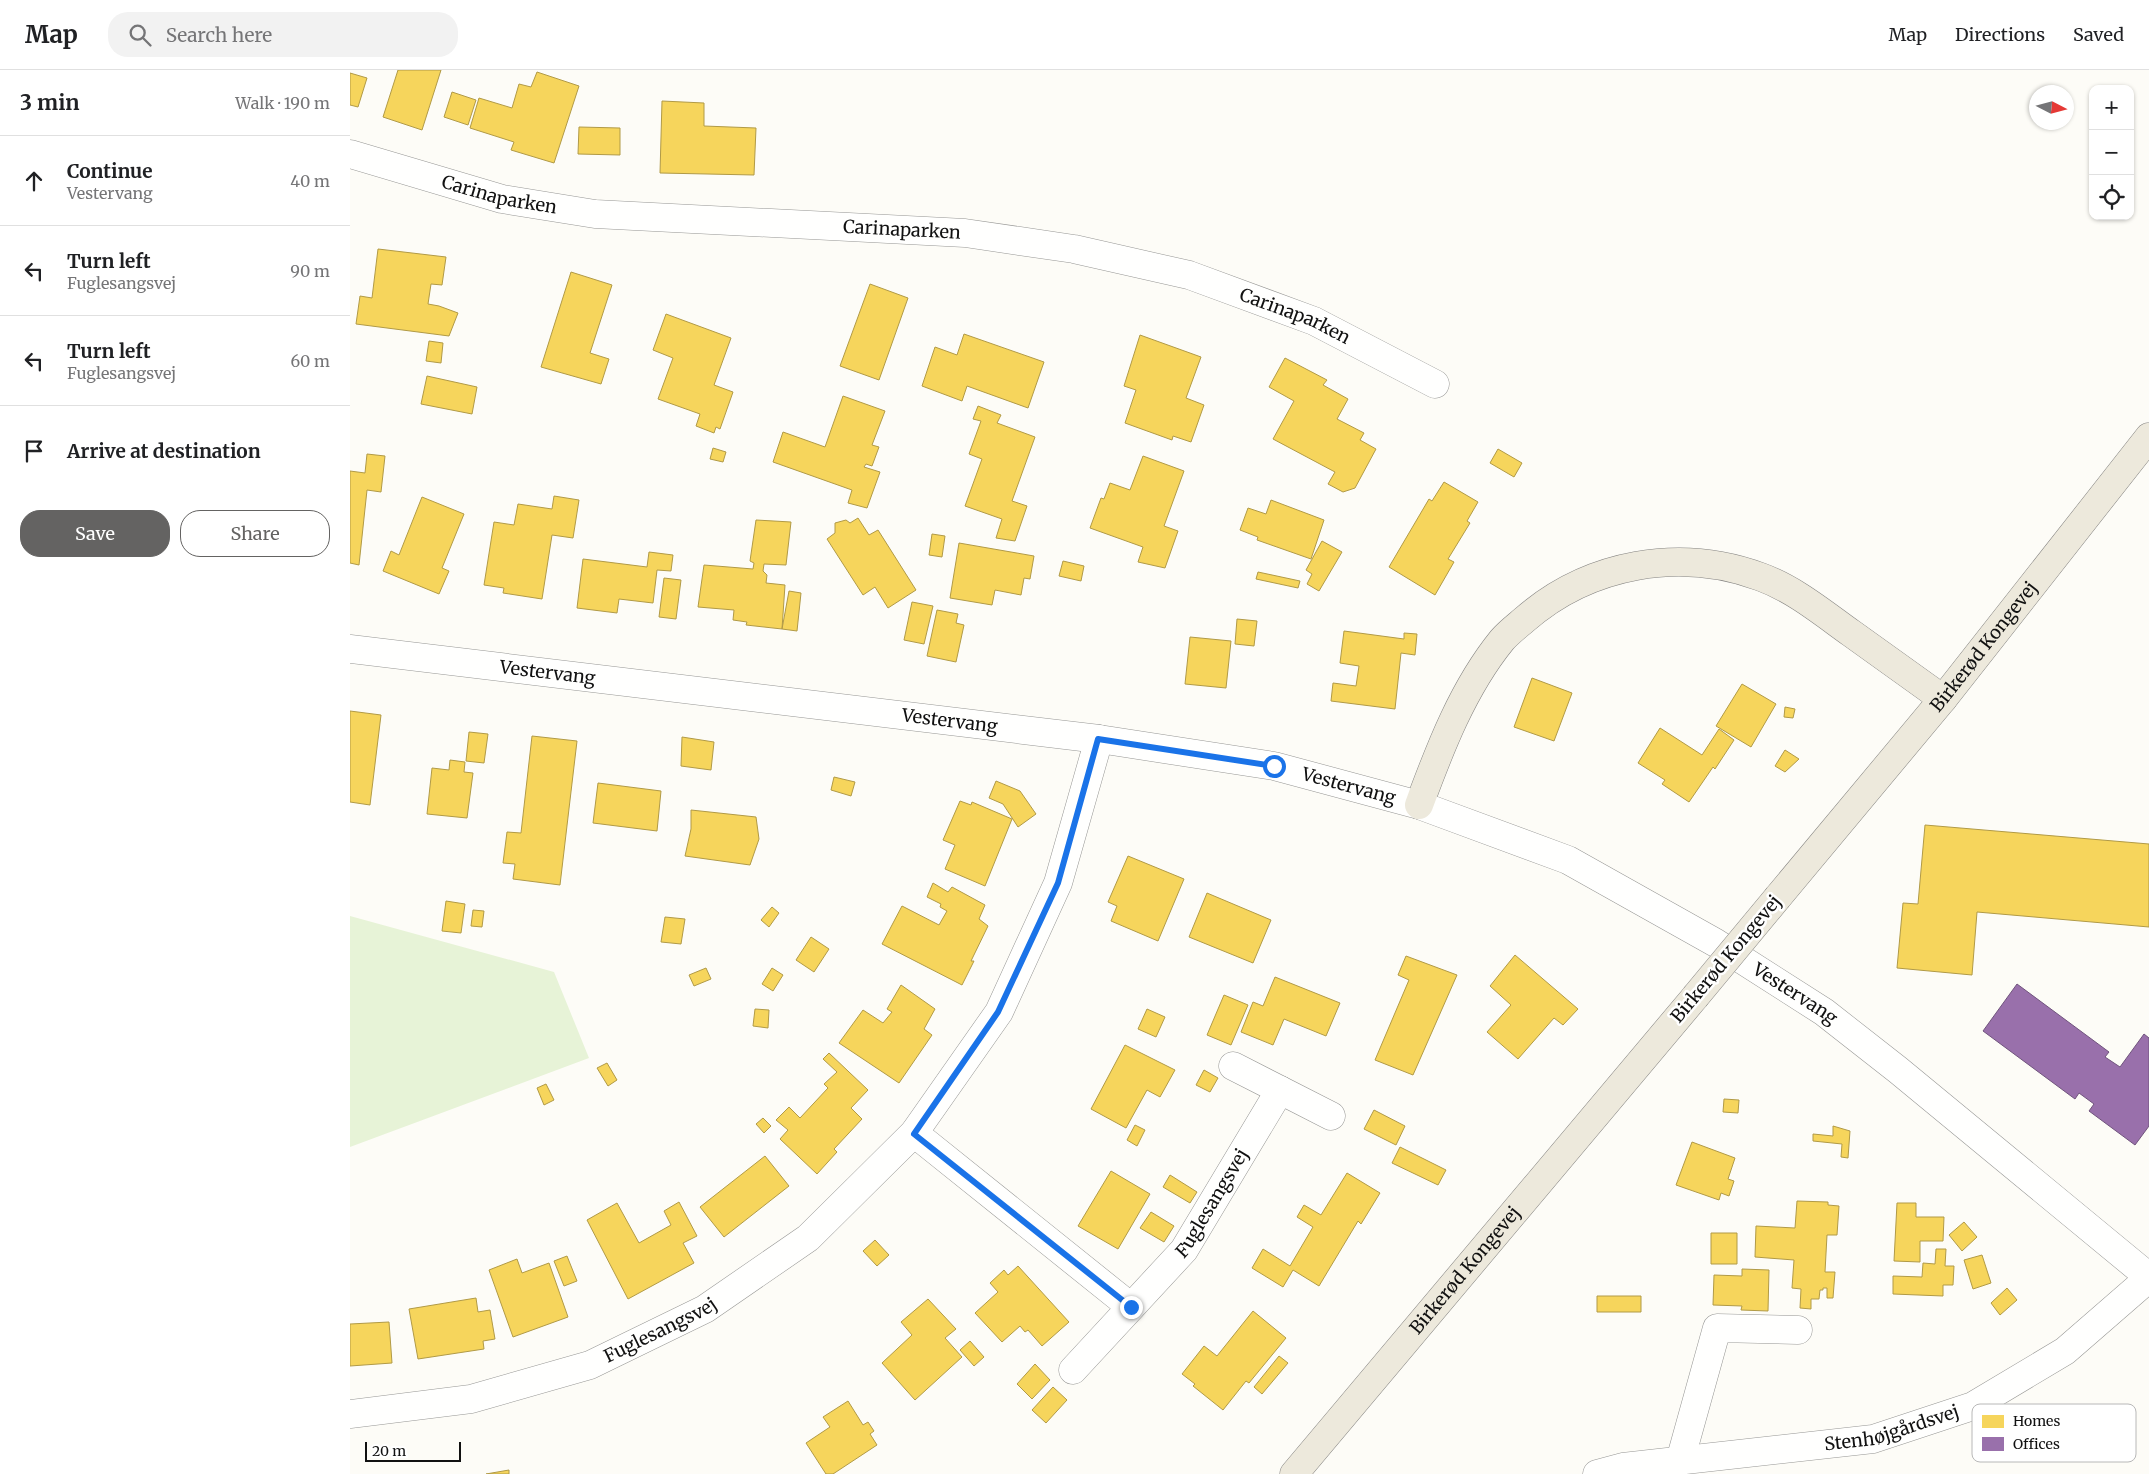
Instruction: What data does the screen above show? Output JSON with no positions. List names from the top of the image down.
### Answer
{
  "streets": {
    "main road": ["Birkerød Kongevej"],
    "street": [
      "Carinaparken",
      "Vestervang",
      "Fuglesangsvej",
      "Stenhøjgårdsvej"
    ]
  },
  "crossings": [
    ["Vestervang", "Fuglesangsvej"],
    ["Vestervang", "Stenhøjgårdsvej"]
  ],
  "legend": ["Homes", "Offices"],
  "scale_bar": "20 m",
  "north": "right",
  "page": {
    "header": "Map",
    "search": "Search here",
    "nav": ["Map", "Directions", "Saved"],
    "heading": ["3 min", "Walk · 190 m"],
    "map_buttons": ["+", "−"],
    "list": [
      ["Continue", "Vestervang", "40 m"],
      ["Turn left", "Fuglesangsvej", "90 m"],
      ["Turn left", "Fuglesangsvej", "60 m"],
      "Arrive at destination"
    ],
    "buttons": ["Save", "Share"],
    "scale": "20 m"
  }
}
